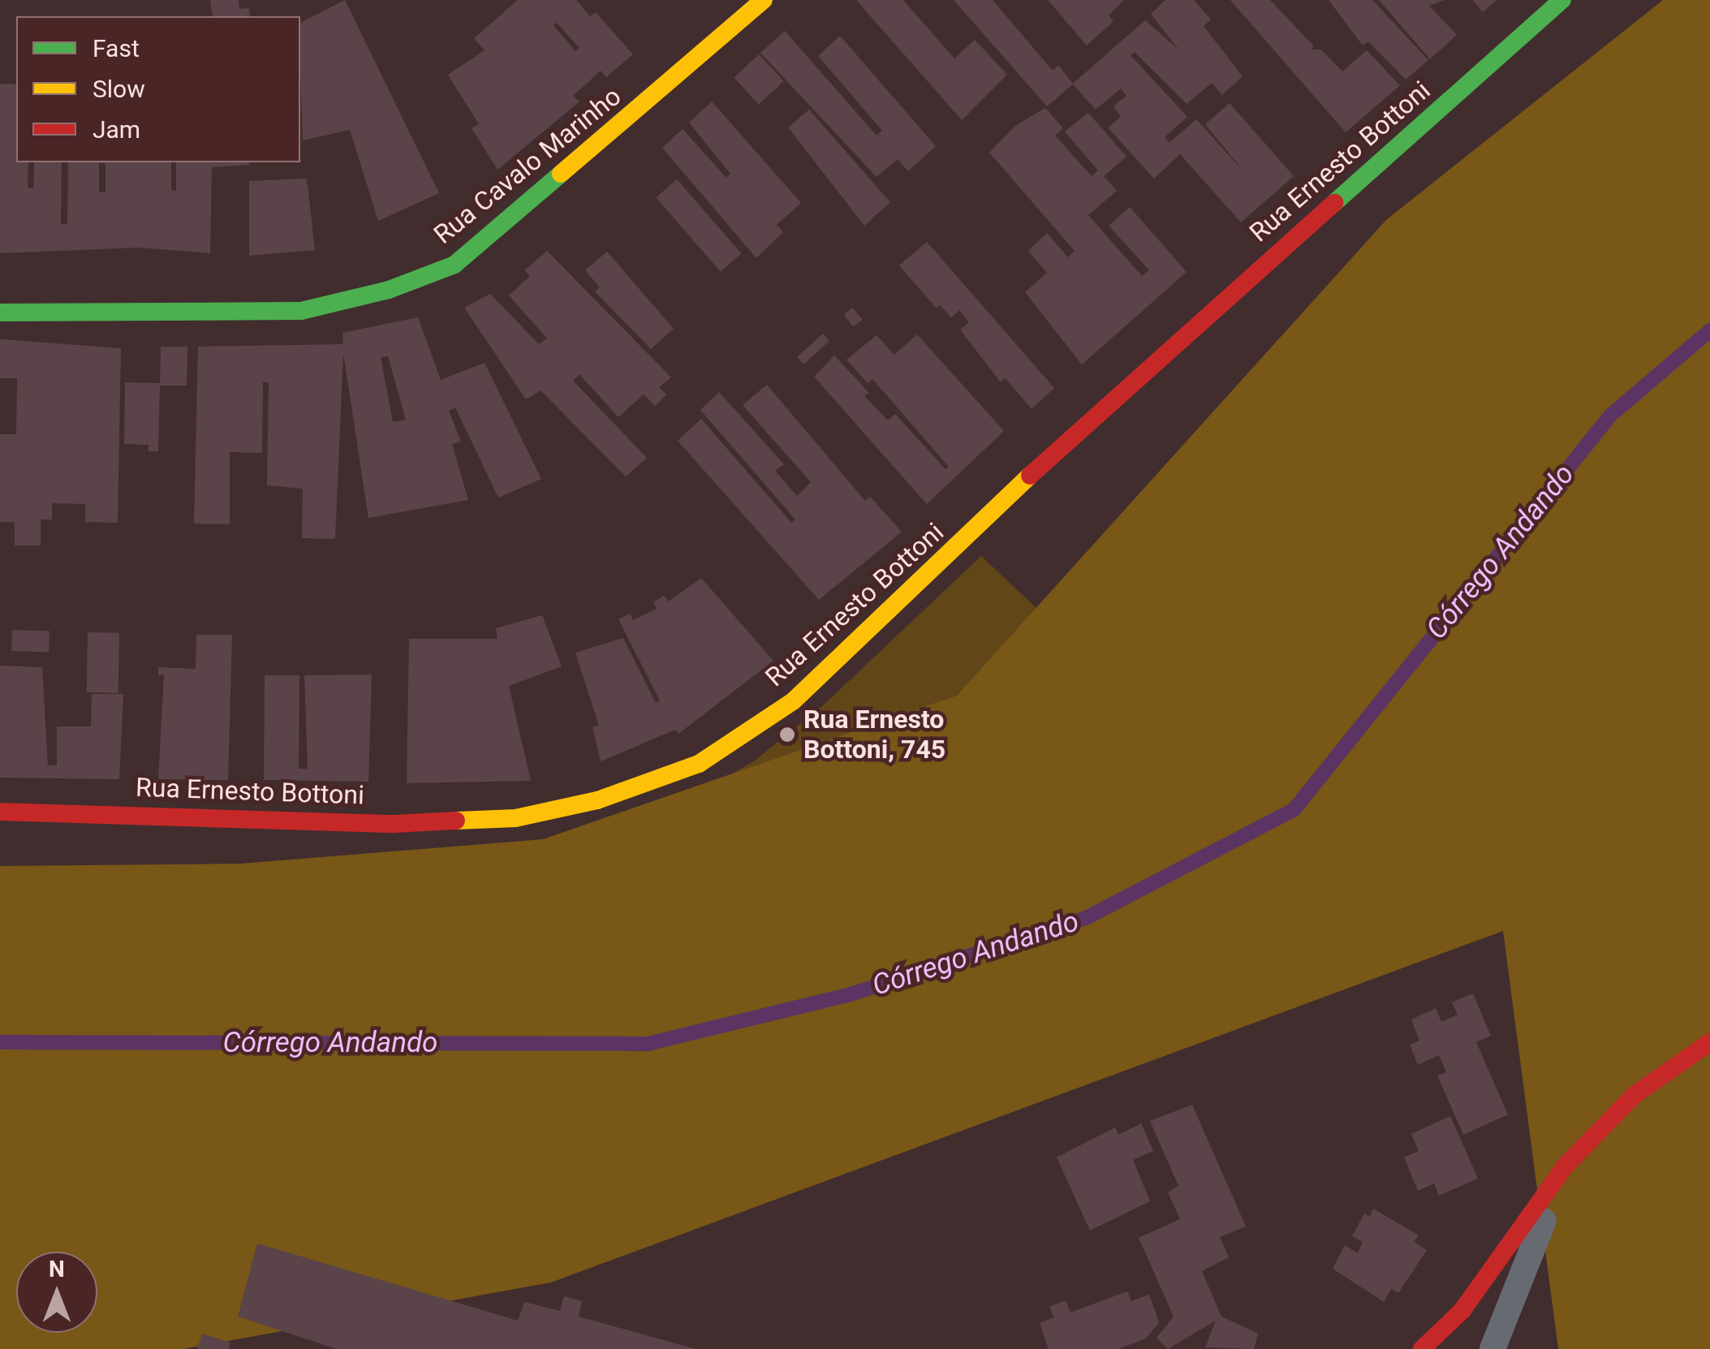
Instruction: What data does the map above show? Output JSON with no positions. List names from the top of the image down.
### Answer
{
  "streets": {
    "street": ["Rua Ernesto Bottoni", "Rua Cavalo Marinho"]
  },
  "water": ["Córrego Andando"],
  "places": ["Rua Ernesto Bottoni, 745"],
  "legend": ["Fast", "Slow", "Jam"],
  "north": "top"
}
